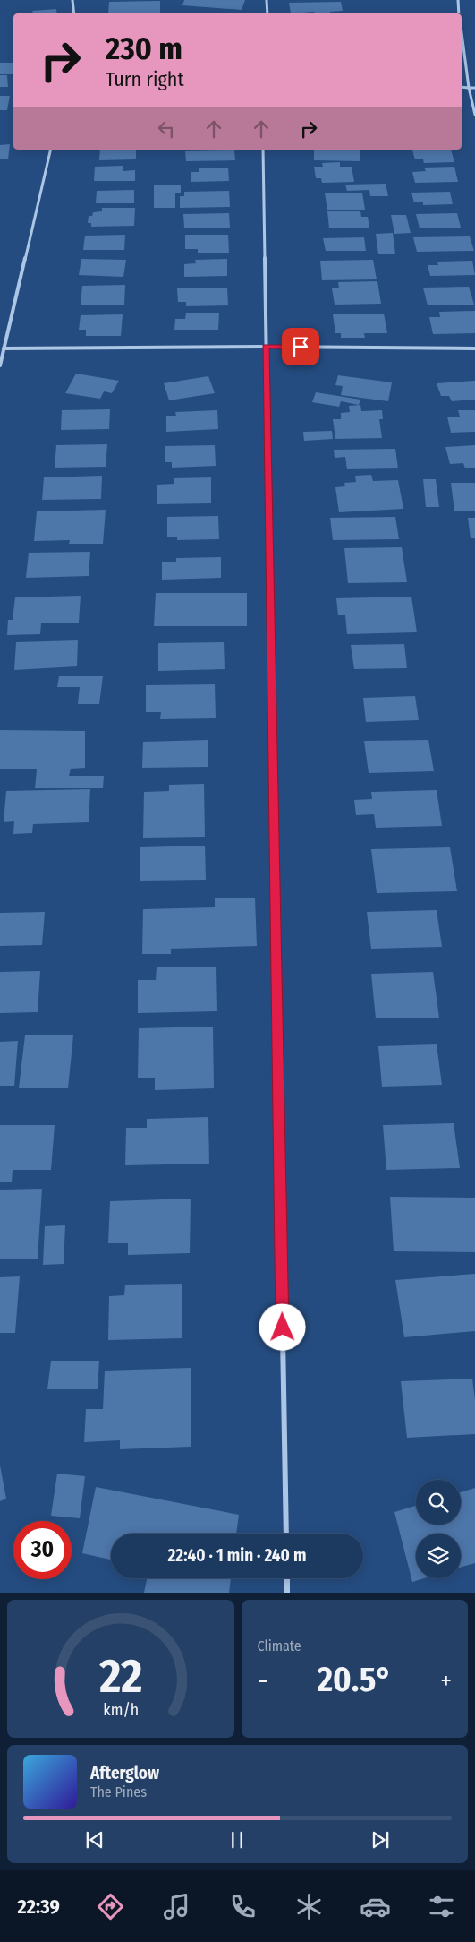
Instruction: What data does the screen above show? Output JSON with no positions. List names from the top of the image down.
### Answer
{
  "page": {
    "turn": ["230 m", "Turn right"],
    "limit": "30",
    "trip": "22:40 · 1 min · 240 m",
    "tile": "Climate",
    "heat": ["−", "20.5°", "+"],
    "song": ["Afterglow", "The Pines"],
    "tabs": "22:39",
    "gauge": ["22", "km/h"]
  }
}
